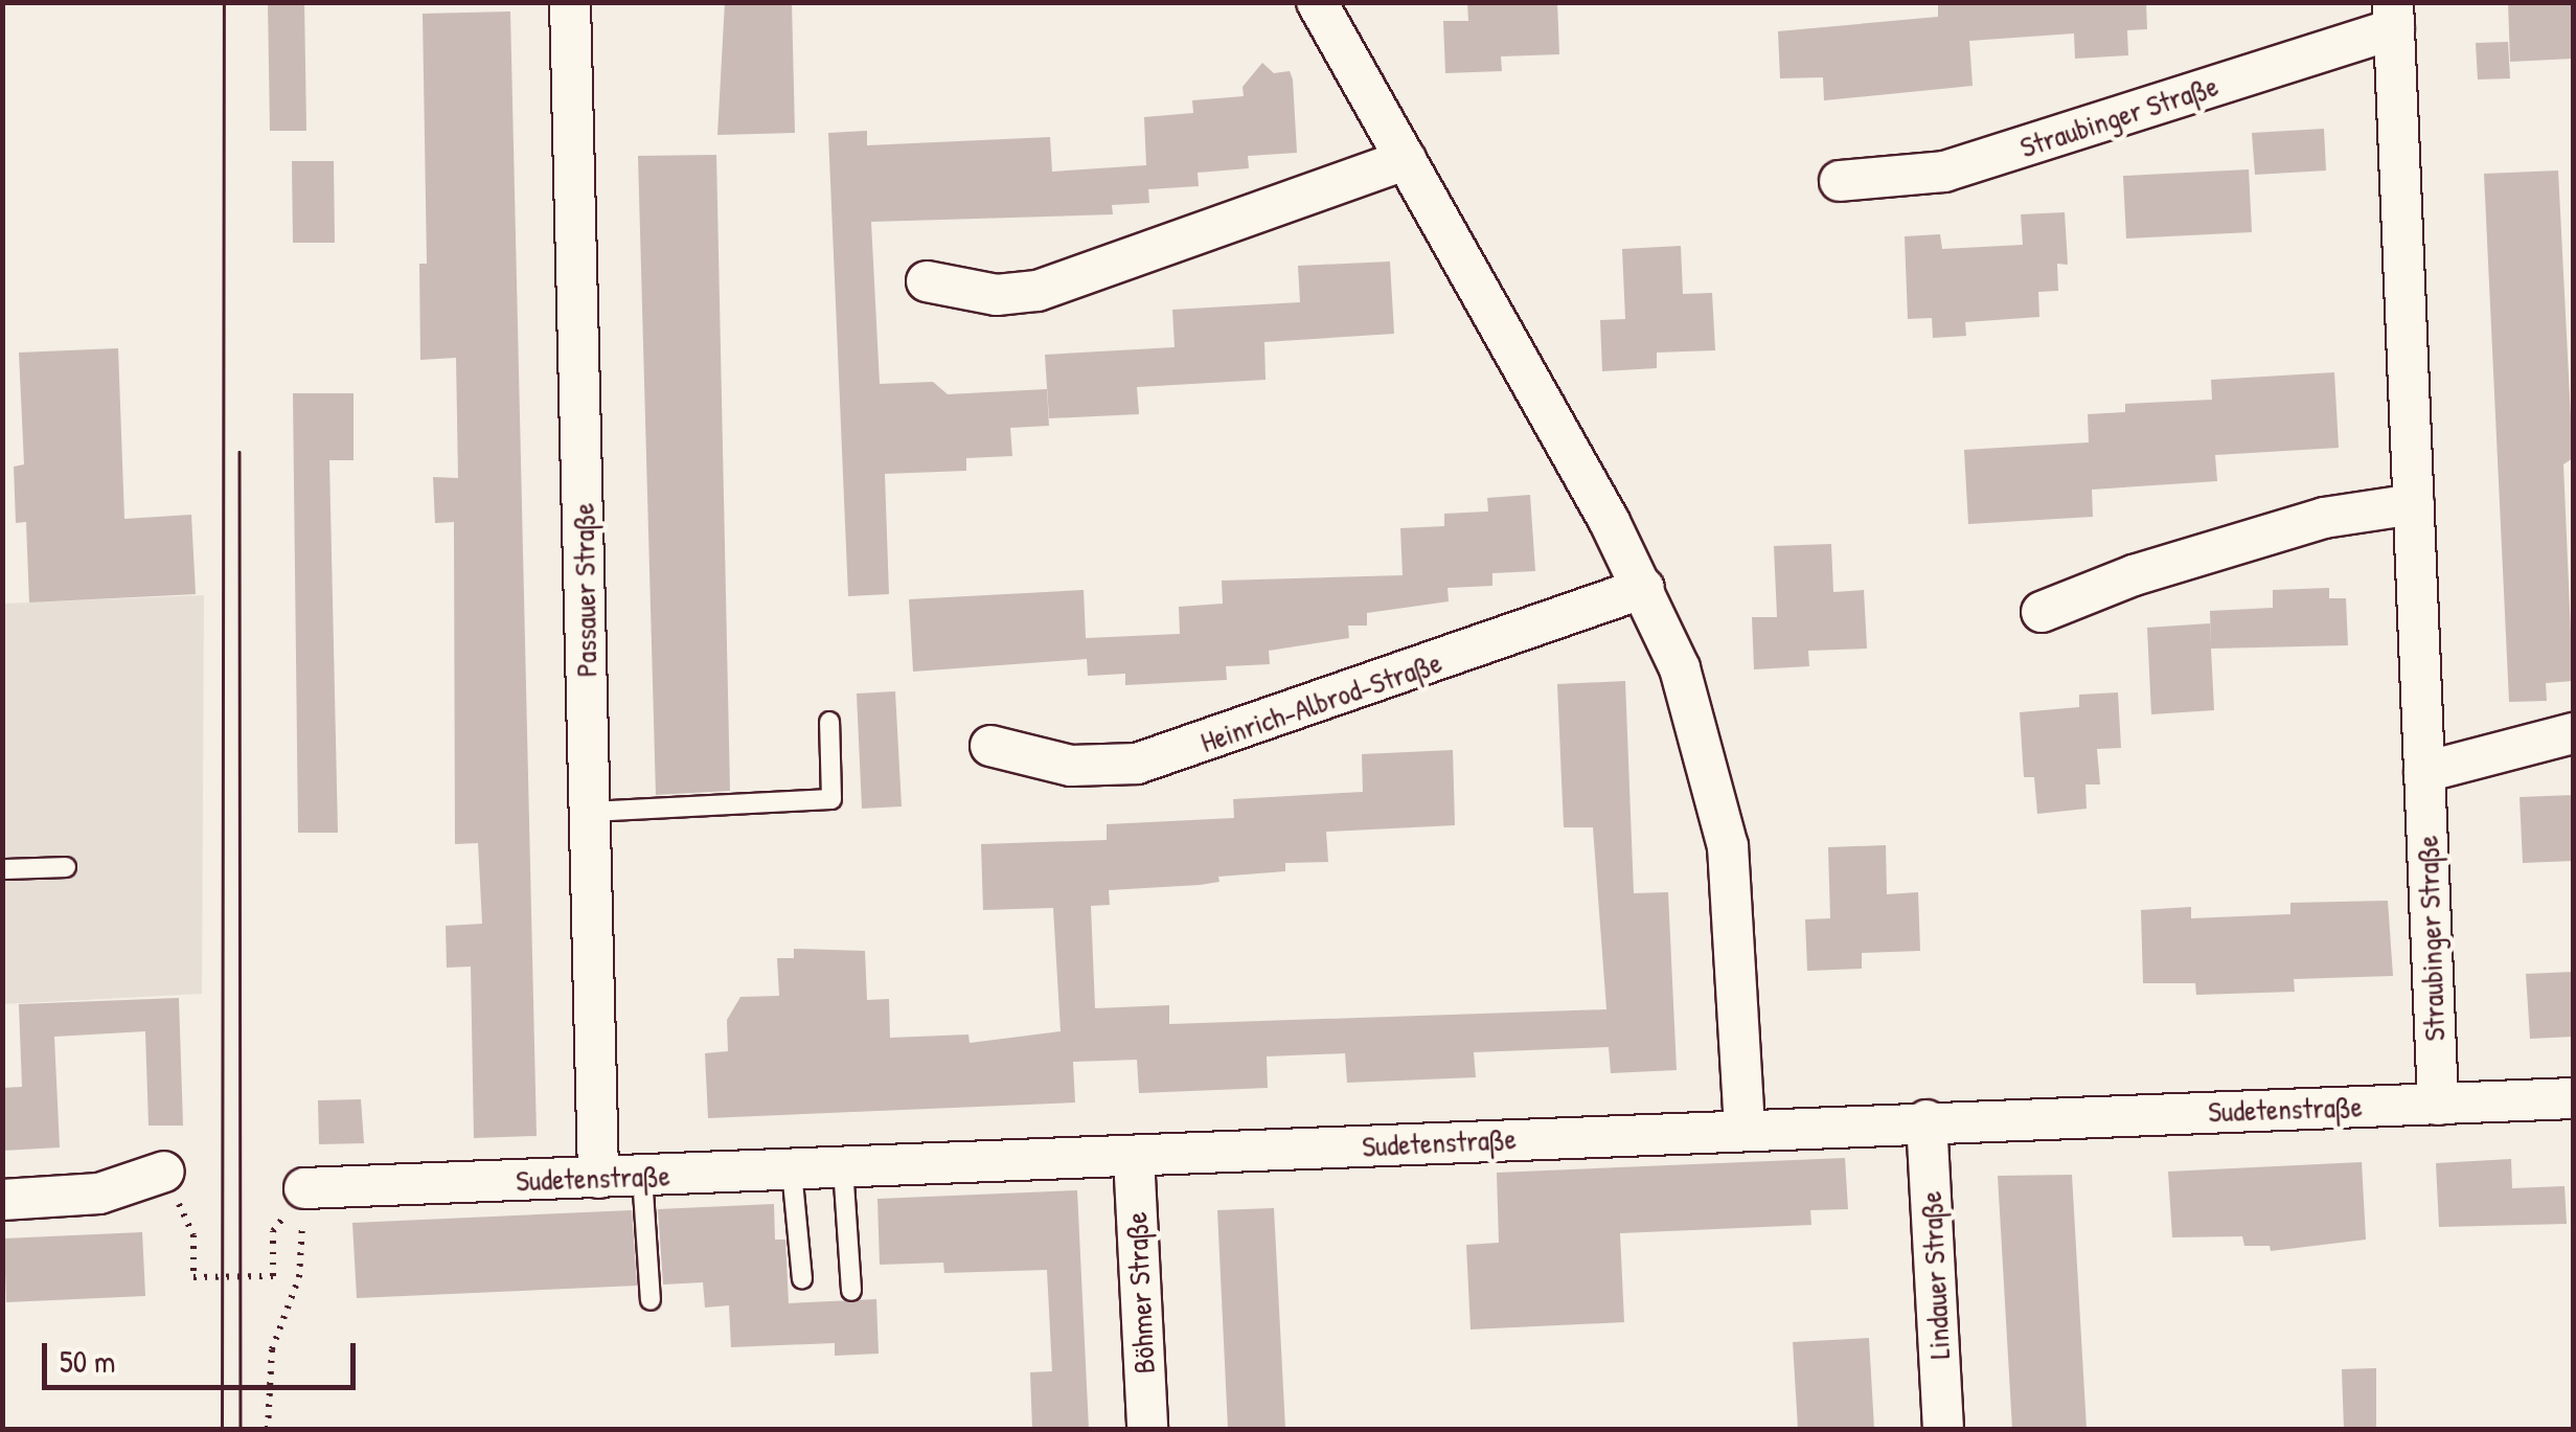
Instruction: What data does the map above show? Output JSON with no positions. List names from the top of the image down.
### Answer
{
  "streets": {
    "street": [
      "Straubinger Straße",
      "Passauer Straße",
      "Heinrich-Albrod-Straße",
      "Sudetenstraße",
      "Lindauer Straße",
      "Böhmer Straße"
    ]
  },
  "crossings": [
    ["Straubinger Straße", "Sudetenstraße"],
    ["Passauer Straße", "Sudetenstraße"],
    ["Sudetenstraße", "Lindauer Straße"],
    ["Sudetenstraße", "Böhmer Straße"]
  ],
  "scale_bar": "50 m"
}
